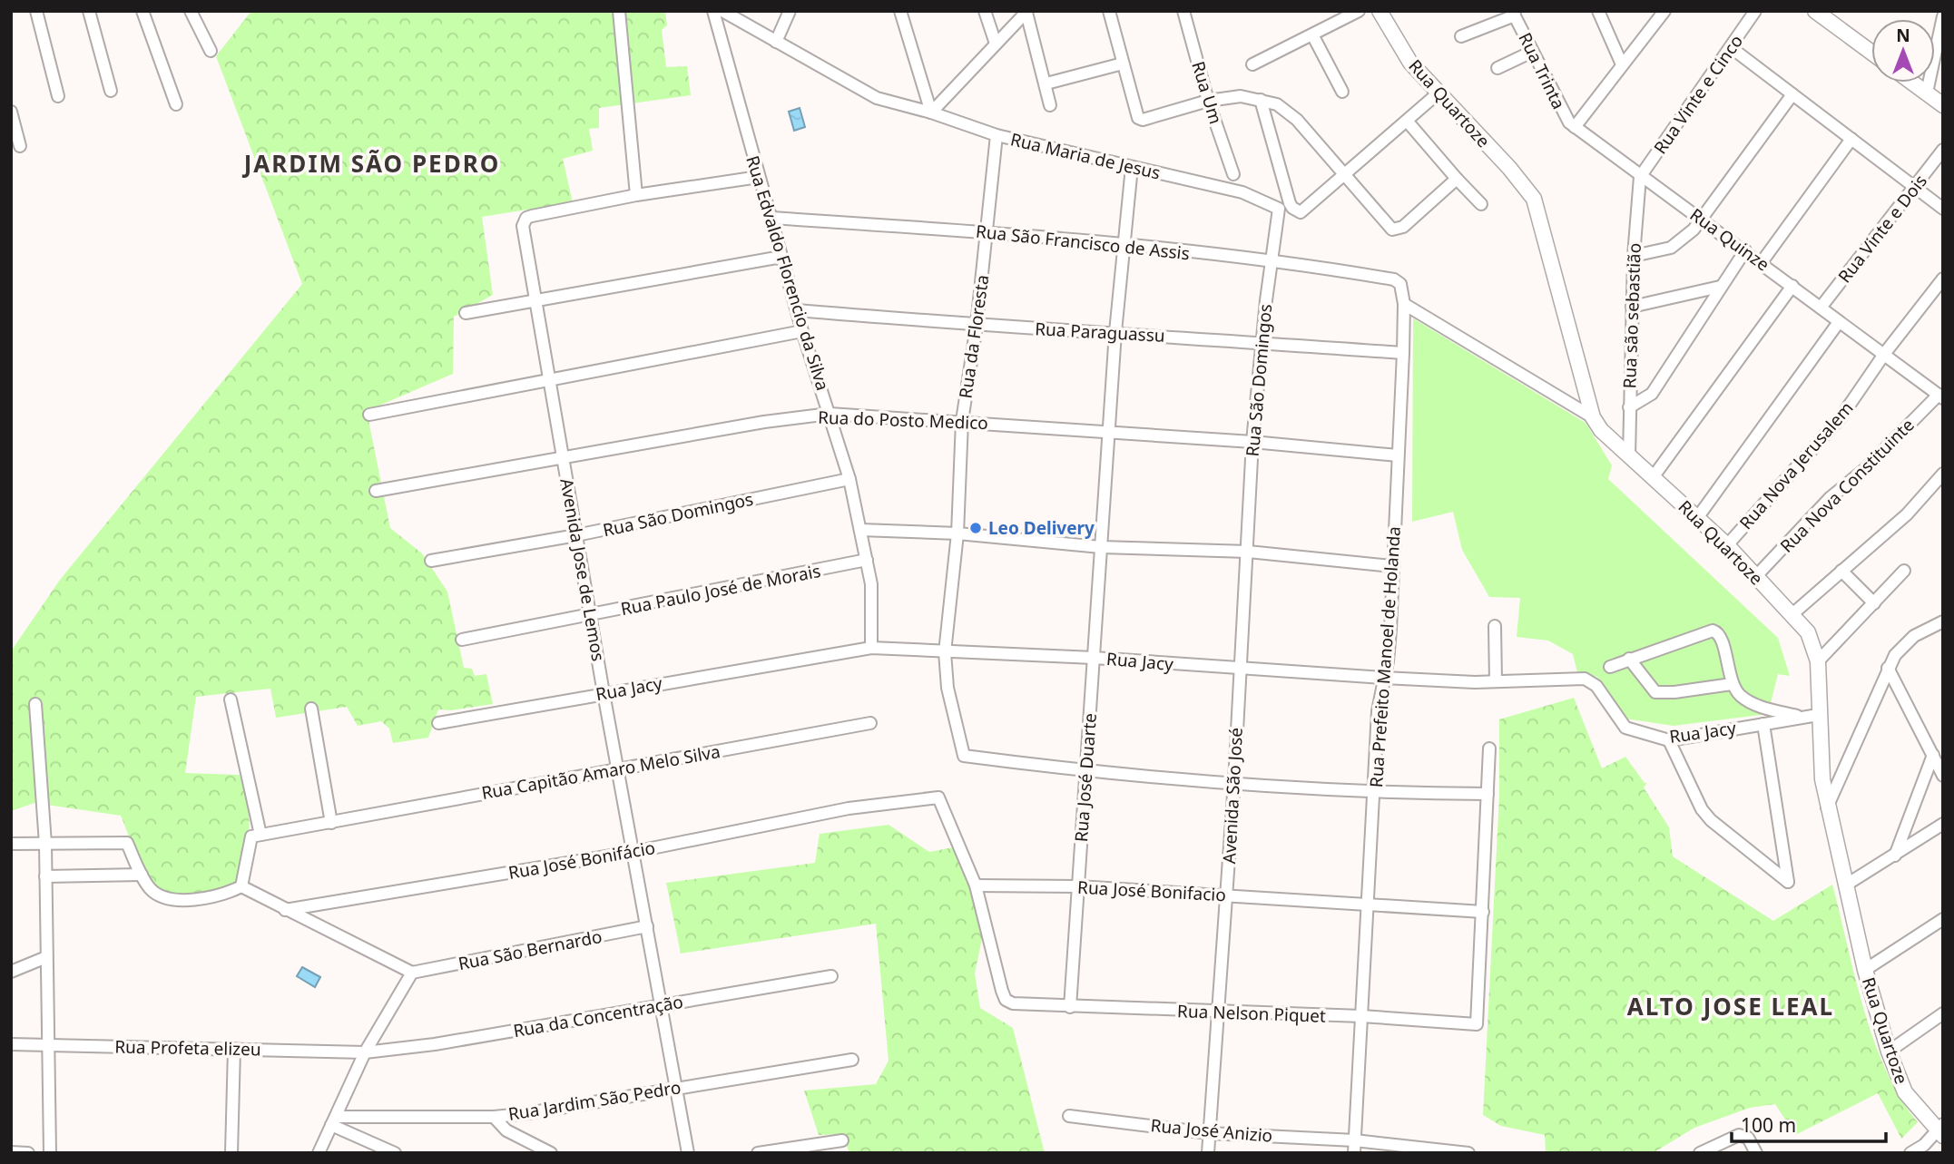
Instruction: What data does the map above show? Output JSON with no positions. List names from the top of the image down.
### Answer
{
  "streets": {
    "street": [
      "Rua Trinta",
      "Rua Um",
      "Rua Vinte e Cinco",
      "Rua Quartoze",
      "Rua Maria de Jesus",
      "Rua Vinte e Dois",
      "Rua Quinze",
      "Rua São Francisco de Assis",
      "Rua Edvaldo Florencio da Silva",
      "Rua são sebastião",
      "Rua Paraguassu",
      "Rua da Floresta",
      "Rua São Domingos",
      "Rua do Posto Medico",
      "Rua Nova Jerusalem",
      "Rua Nova Constituinte",
      "Avenida Jose de Lemos",
      "Rua Paulo José de Morais",
      "Rua Prefeito Manoel de Holanda",
      "Rua Jacy",
      "Rua Capitão Amaro Melo Silva",
      "Rua José Duarte",
      "Avenida São José",
      "Rua José Bonifácio",
      "Rua José Bonifacio",
      "Rua São Bernardo",
      "Rua Nelson Piquet",
      "Rua da Concentração",
      "Rua Profeta elizeu",
      "Rua Jardim São Pedro",
      "Rua José Anizio"
    ]
  },
  "crossings": [
    ["Rua Trinta", "Rua Quinze"],
    ["Rua Vinte e Cinco", "Rua Quinze"],
    ["Rua Vinte e Cinco", "Rua são sebastião"],
    ["Rua Quartoze", "Rua são sebastião"],
    ["Rua Quartoze", "Rua Nova Jerusalem"],
    ["Rua Quartoze", "Rua Nova Constituinte"],
    ["Rua Quartoze", "Rua Jacy"],
    ["Rua Maria de Jesus", "Rua da Floresta"],
    ["Rua Maria de Jesus", "Rua São Domingos"],
    ["Rua Vinte e Dois", "Rua Quinze"],
    ["Rua Quinze", "Rua são sebastião"],
    ["Rua Quinze", "Rua Nova Jerusalem"],
    ["Rua São Francisco de Assis", "Rua Edvaldo Florencio da Silva"],
    ["Rua São Francisco de Assis", "Rua da Floresta"],
    ["Rua São Francisco de Assis", "Rua São Domingos"],
    ["Rua São Francisco de Assis", "Rua Prefeito Manoel de Holanda"],
    ["Rua Edvaldo Florencio da Silva", "Rua Paraguassu"],
    ["Rua Edvaldo Florencio da Silva", "Rua São Domingos"],
    ["Rua Edvaldo Florencio da Silva", "Rua do Posto Medico"],
    ["Rua Edvaldo Florencio da Silva", "Rua Paulo José de Morais"],
    ["Rua Edvaldo Florencio da Silva", "Rua Jacy"],
    ["Rua Paraguassu", "Rua da Floresta"],
    ["Rua Paraguassu", "Rua São Domingos"],
    ["Rua Paraguassu", "Rua Prefeito Manoel de Holanda"],
    ["Rua Paraguassu", "Rua José Duarte"],
    ["Rua da Floresta", "Rua do Posto Medico"],
    ["Rua da Floresta", "Rua Jacy"],
    ["Rua da Floresta", "Rua José Duarte"],
    ["Rua São Domingos", "Rua do Posto Medico"],
    ["Rua São Domingos", "Avenida Jose de Lemos"],
    ["Rua São Domingos", "Avenida São José"],
    ["Rua do Posto Medico", "Avenida Jose de Lemos"],
    ["Rua do Posto Medico", "Rua Prefeito Manoel de Holanda"],
    ["Rua do Posto Medico", "Rua José Duarte"],
    ["Avenida Jose de Lemos", "Rua Paulo José de Morais"],
    ["Avenida Jose de Lemos", "Rua Jacy"],
    ["Avenida Jose de Lemos", "Rua Capitão Amaro Melo Silva"],
    ["Avenida Jose de Lemos", "Rua José Bonifácio"],
    ["Avenida Jose de Lemos", "Rua São Bernardo"],
    ["Avenida Jose de Lemos", "Rua da Concentração"],
    ["Avenida Jose de Lemos", "Rua Jardim São Pedro"],
    ["Rua Prefeito Manoel de Holanda", "Rua Jacy"],
    ["Rua Prefeito Manoel de Holanda", "Rua José Bonifacio"],
    ["Rua Prefeito Manoel de Holanda", "Rua Nelson Piquet"],
    ["Rua Prefeito Manoel de Holanda", "Rua José Anizio"],
    ["Rua Jacy", "Rua José Duarte"],
    ["Rua Jacy", "Avenida São José"],
    ["Rua José Duarte", "Rua José Bonifacio"],
    ["Rua José Duarte", "Rua Nelson Piquet"],
    ["Avenida São José", "Rua José Bonifacio"],
    ["Avenida São José", "Rua Nelson Piquet"],
    ["Avenida São José", "Rua José Anizio"],
    ["Rua José Bonifácio", "Rua José Bonifacio"],
    ["Rua José Bonifácio", "Rua Nelson Piquet"],
    ["Rua José Bonifacio", "Rua Nelson Piquet"],
    ["Rua da Concentração", "Rua Profeta elizeu"]
  ],
  "districts": ["JARDIM SÃO PEDRO", "ALTO JOSE LEAL"],
  "places": ["Leo Delivery"],
  "scale_bar": "100 m",
  "north": "top"
}
